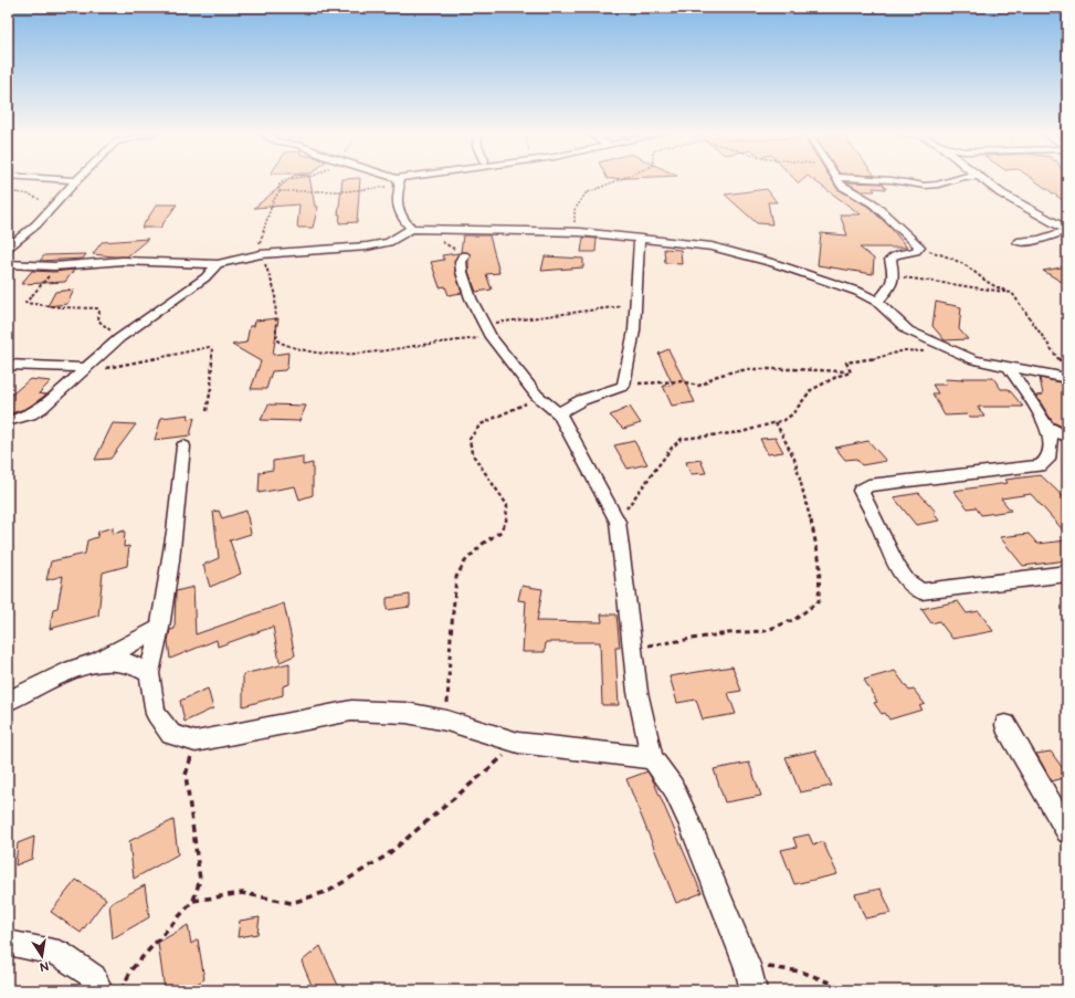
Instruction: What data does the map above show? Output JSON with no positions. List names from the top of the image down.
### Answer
{
  "north": "bottom"
}
